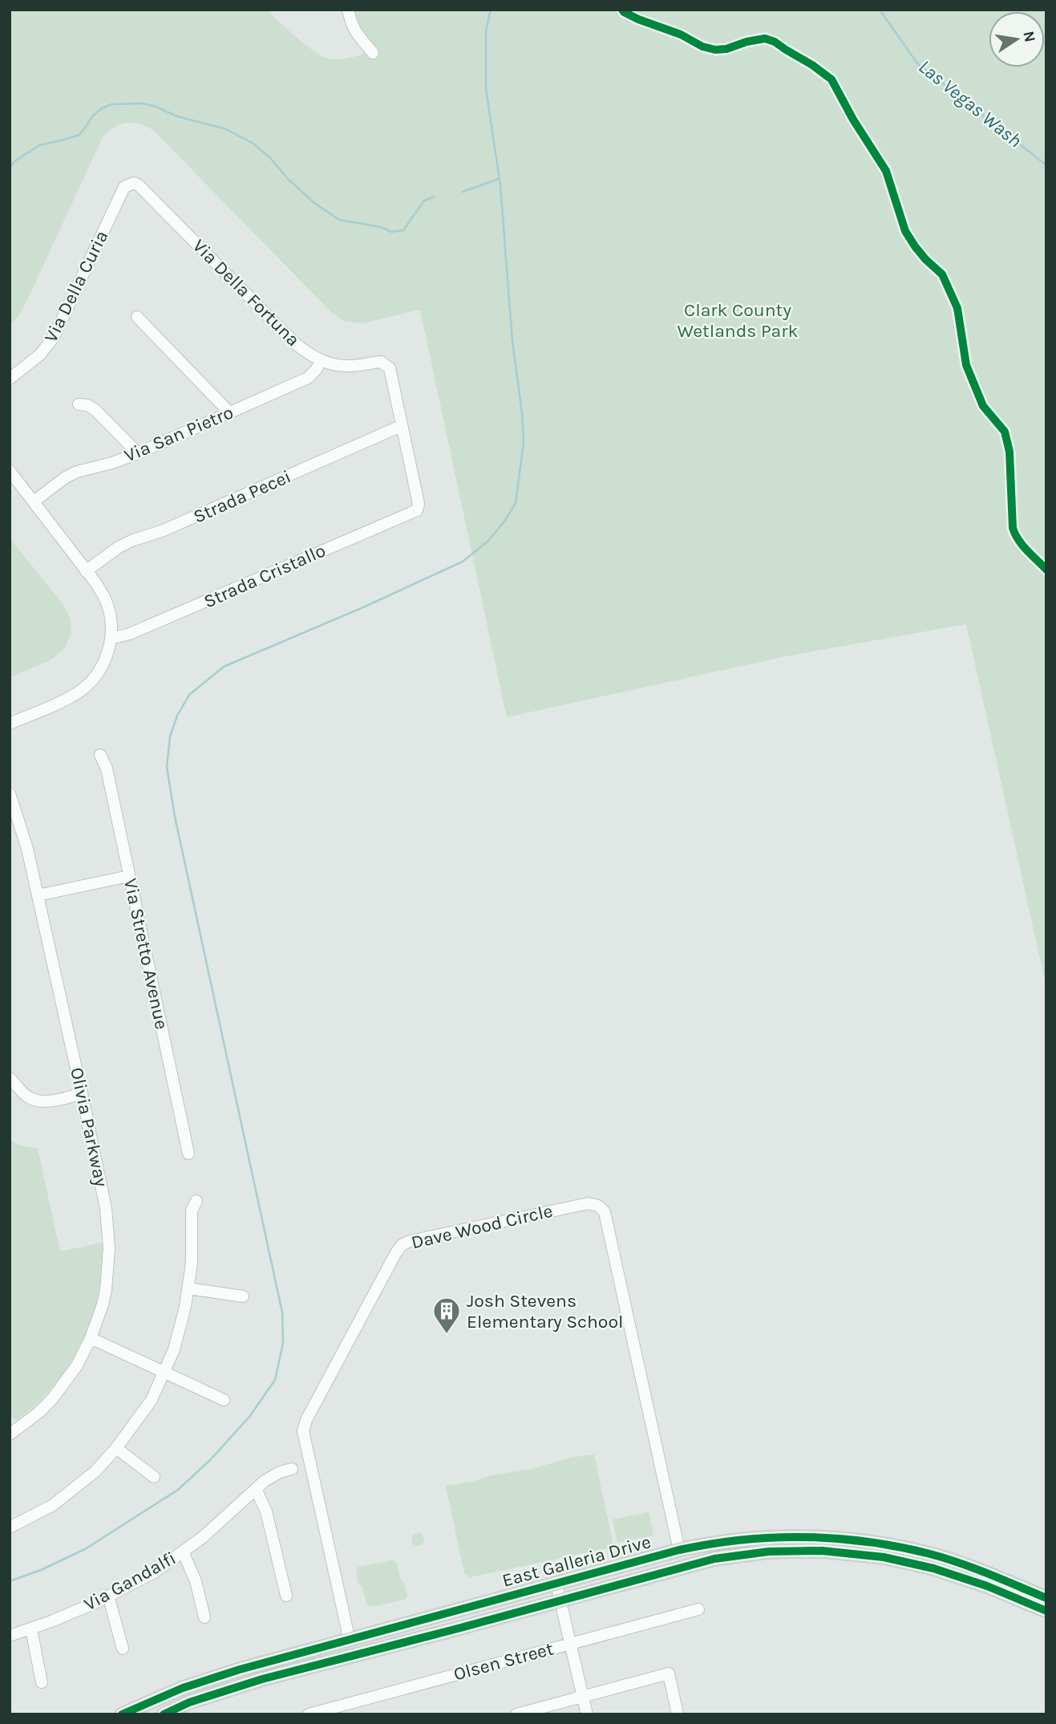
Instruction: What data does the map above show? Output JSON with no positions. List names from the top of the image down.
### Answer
{
  "streets": {
    "main road": ["East Galleria Drive"],
    "street": [
      "Via Della Curia",
      "Via Della Fortuna",
      "Via San Pietro",
      "Strada Pecei",
      "Strada Cristallo",
      "Via Stretto Avenue",
      "Olivia Parkway",
      "Dave Wood Circle",
      "Via Gandalfi",
      "Olsen Street"
    ]
  },
  "crossings": [
    ["Via Della Curia", "Via Della Fortuna"],
    ["Via Della Fortuna", "Via San Pietro"],
    ["Via Della Fortuna", "Strada Pecei"],
    ["Via Della Fortuna", "Strada Cristallo"],
    ["Strada Pecei", "Strada Cristallo"],
    ["Dave Wood Circle", "East Galleria Drive"]
  ],
  "water": ["Las Vegas Wash"],
  "parks": ["Clark County Wetlands Park"],
  "places": {
    "building": ["Josh Stevens Elementary School"]
  },
  "north": "right"
}
